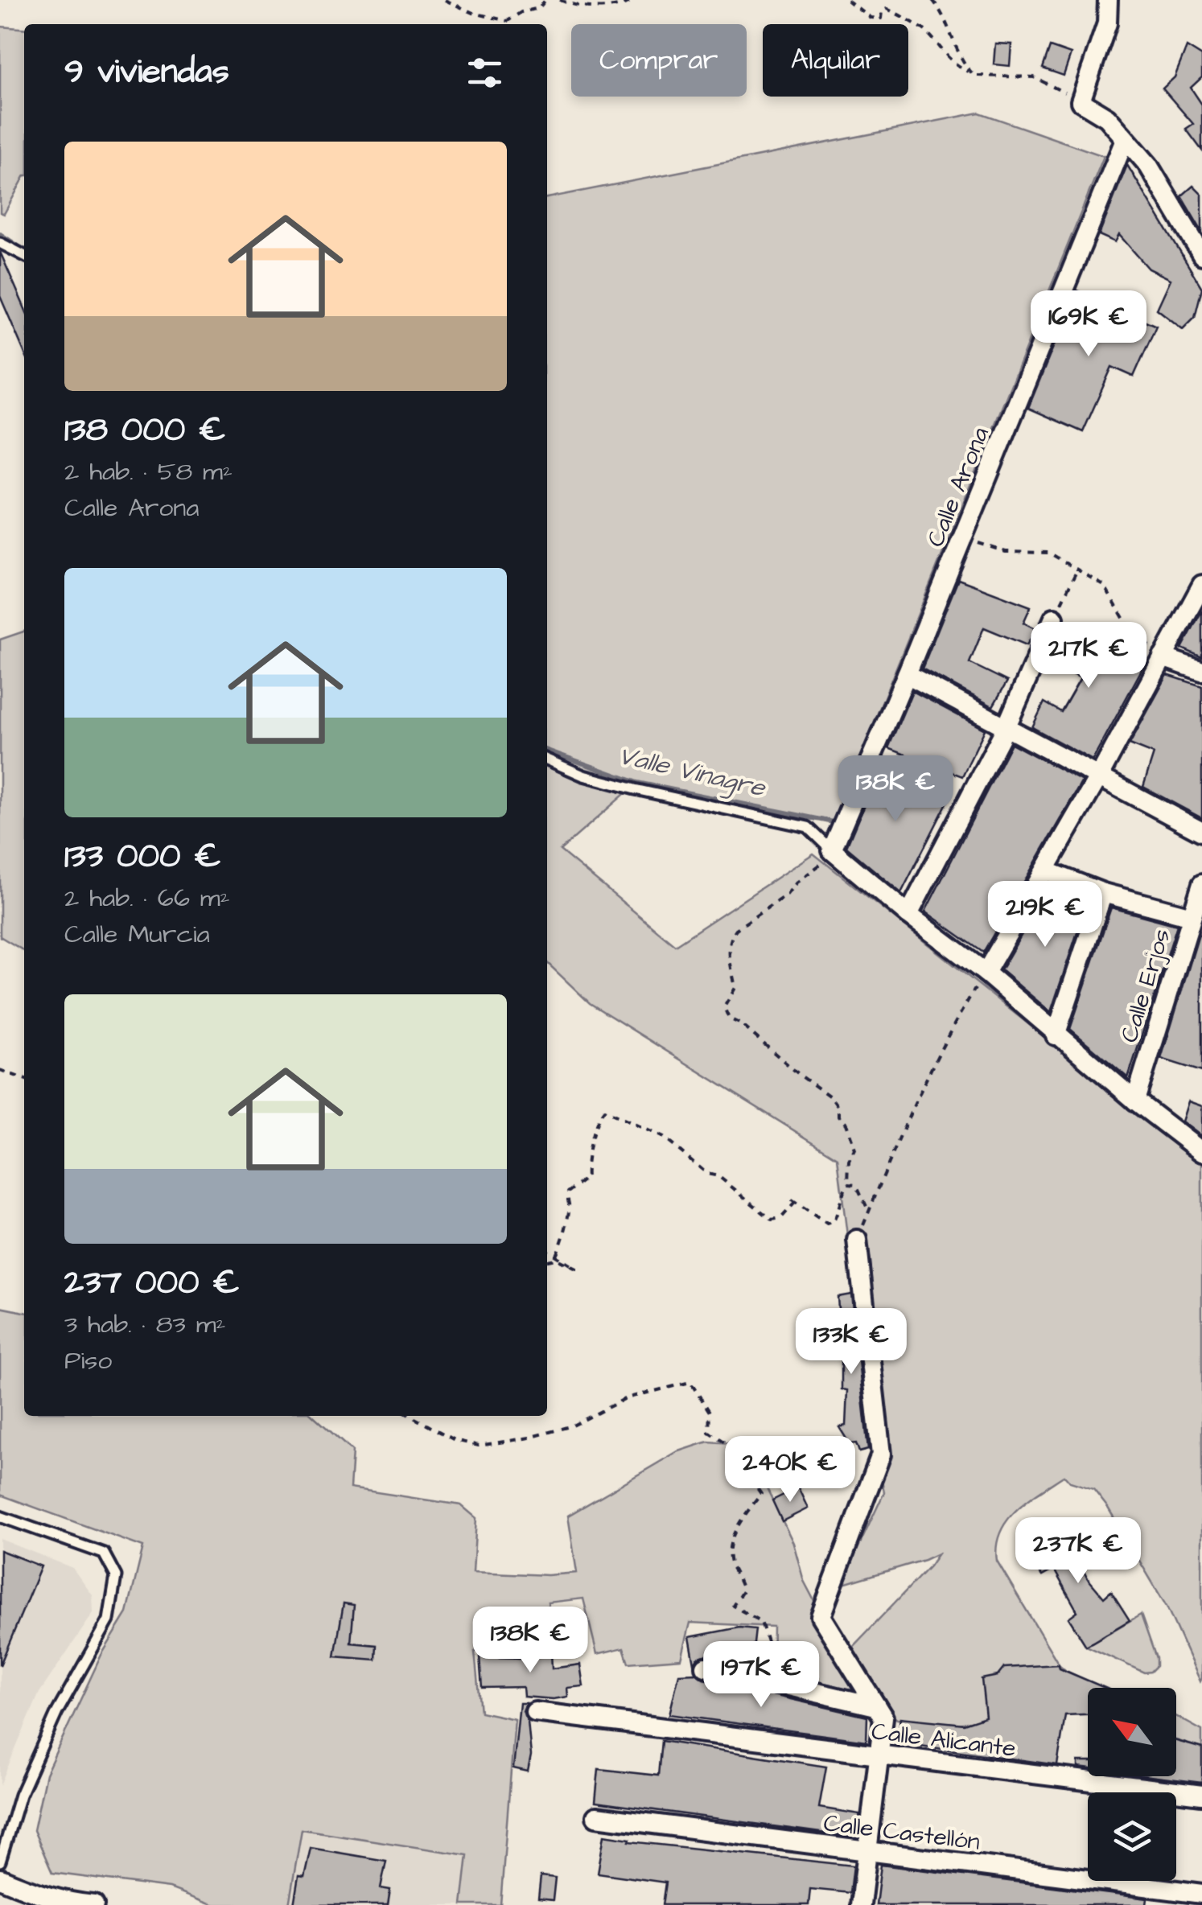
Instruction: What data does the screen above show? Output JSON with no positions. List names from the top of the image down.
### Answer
{
  "streets": {
    "street": [
      "Calle Arona",
      "Calle Erjos",
      "Calle Alicante",
      "Calle Castellón"
    ]
  },
  "water": ["Valle Vinagre"],
  "north": "top left",
  "page": {
    "chip": ["Comprar", "Alquilar"],
    "heading": "9 viviendas",
    "list": [
      {
        "name": "138 000 €",
        "note": "2 hab. · 58 m² · Calle Arona"
      },
      {
        "name": "133 000 €",
        "note": "2 hab. · 66 m² · Calle Murcia"
      },
      {
        "name": "237 000 €",
        "note": "3 hab. · 83 m² · Piso"
      }
    ],
    "price": [
      "169K €",
      "217K €",
      "138K €",
      "219K €",
      "133K €",
      "240K €",
      "237K €",
      "138K €",
      "197K €"
    ]
  }
}
